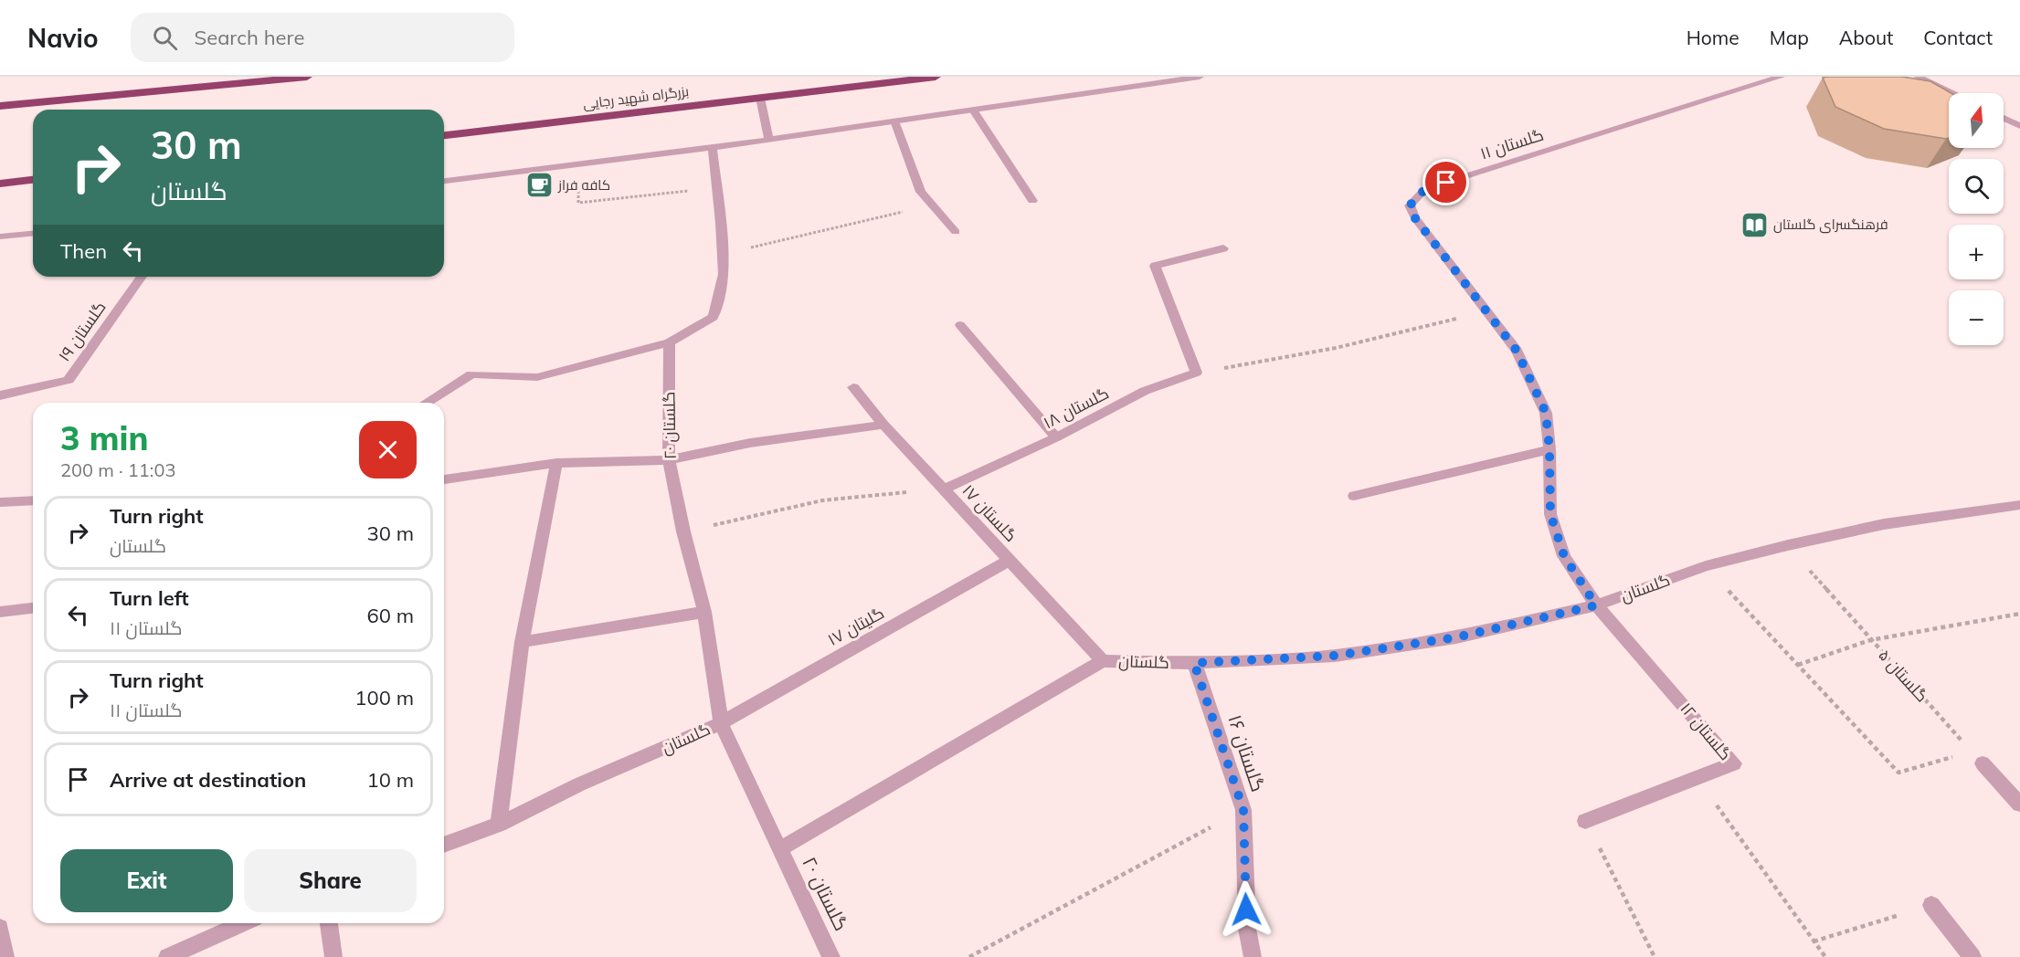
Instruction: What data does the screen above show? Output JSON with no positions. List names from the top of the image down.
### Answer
{
  "streets": {
    "highway": ["بزرگراه شهید رجایی"],
    "street": [
      "گلستان ۱۱",
      "گلستان ۱۹",
      "گلستان ۱۸",
      "گلستان ۲۰",
      "گلستان ۱۷",
      "گلستان",
      "گلیتان ۱۷",
      "گلستان ۱۲",
      "گلستان ۱۶"
    ],
    "path": ["گلستان ۵"]
  },
  "crossings": [
    ["گلستان ۱۱", "گلستان"],
    ["گلستان ۱۱", "گلستان ۱۲"],
    ["گلستان ۱۸", "گلستان ۱۷"],
    ["گلستان ۲۰", "گلستان"],
    ["گلستان ۲۰", "گلیتان ۱۷"],
    ["گلستان ۱۷", "گلستان"],
    ["گلستان ۱۷", "گلیتان ۱۷"],
    ["گلستان", "گلیتان ۱۷"],
    ["گلستان", "گلستان ۵"],
    ["گلستان", "گلستان ۱۲"],
    ["گلستان", "گلستان ۱۶"]
  ],
  "places": {
    "cafe": ["کافه فراز"],
    "library": ["فرهنگسرای گلستان"]
  },
  "north": "top",
  "page": {
    "header": "Navio",
    "search": "Search here",
    "nav": [
      "Home",
      "Map",
      "About",
      "Contact"
    ],
    "map_buttons": ["+", "−"],
    "turn": ["30 m", "گلستان"],
    "then": "Then",
    "heading": ["3 min", "200 m · 11:03"],
    "list": [
      {
        "name": "Turn right",
        "note": "گلستان",
        "value": "30 m"
      },
      {
        "name": "Turn left",
        "note": "گلستان ۱۱",
        "value": "60 m"
      },
      {
        "name": "Turn right",
        "note": "گلستان ۱۱",
        "value": "100 m"
      },
      {
        "name": "Arrive at destination",
        "value": "10 m"
      }
    ],
    "buttons": ["Exit", "Share"]
  }
}
